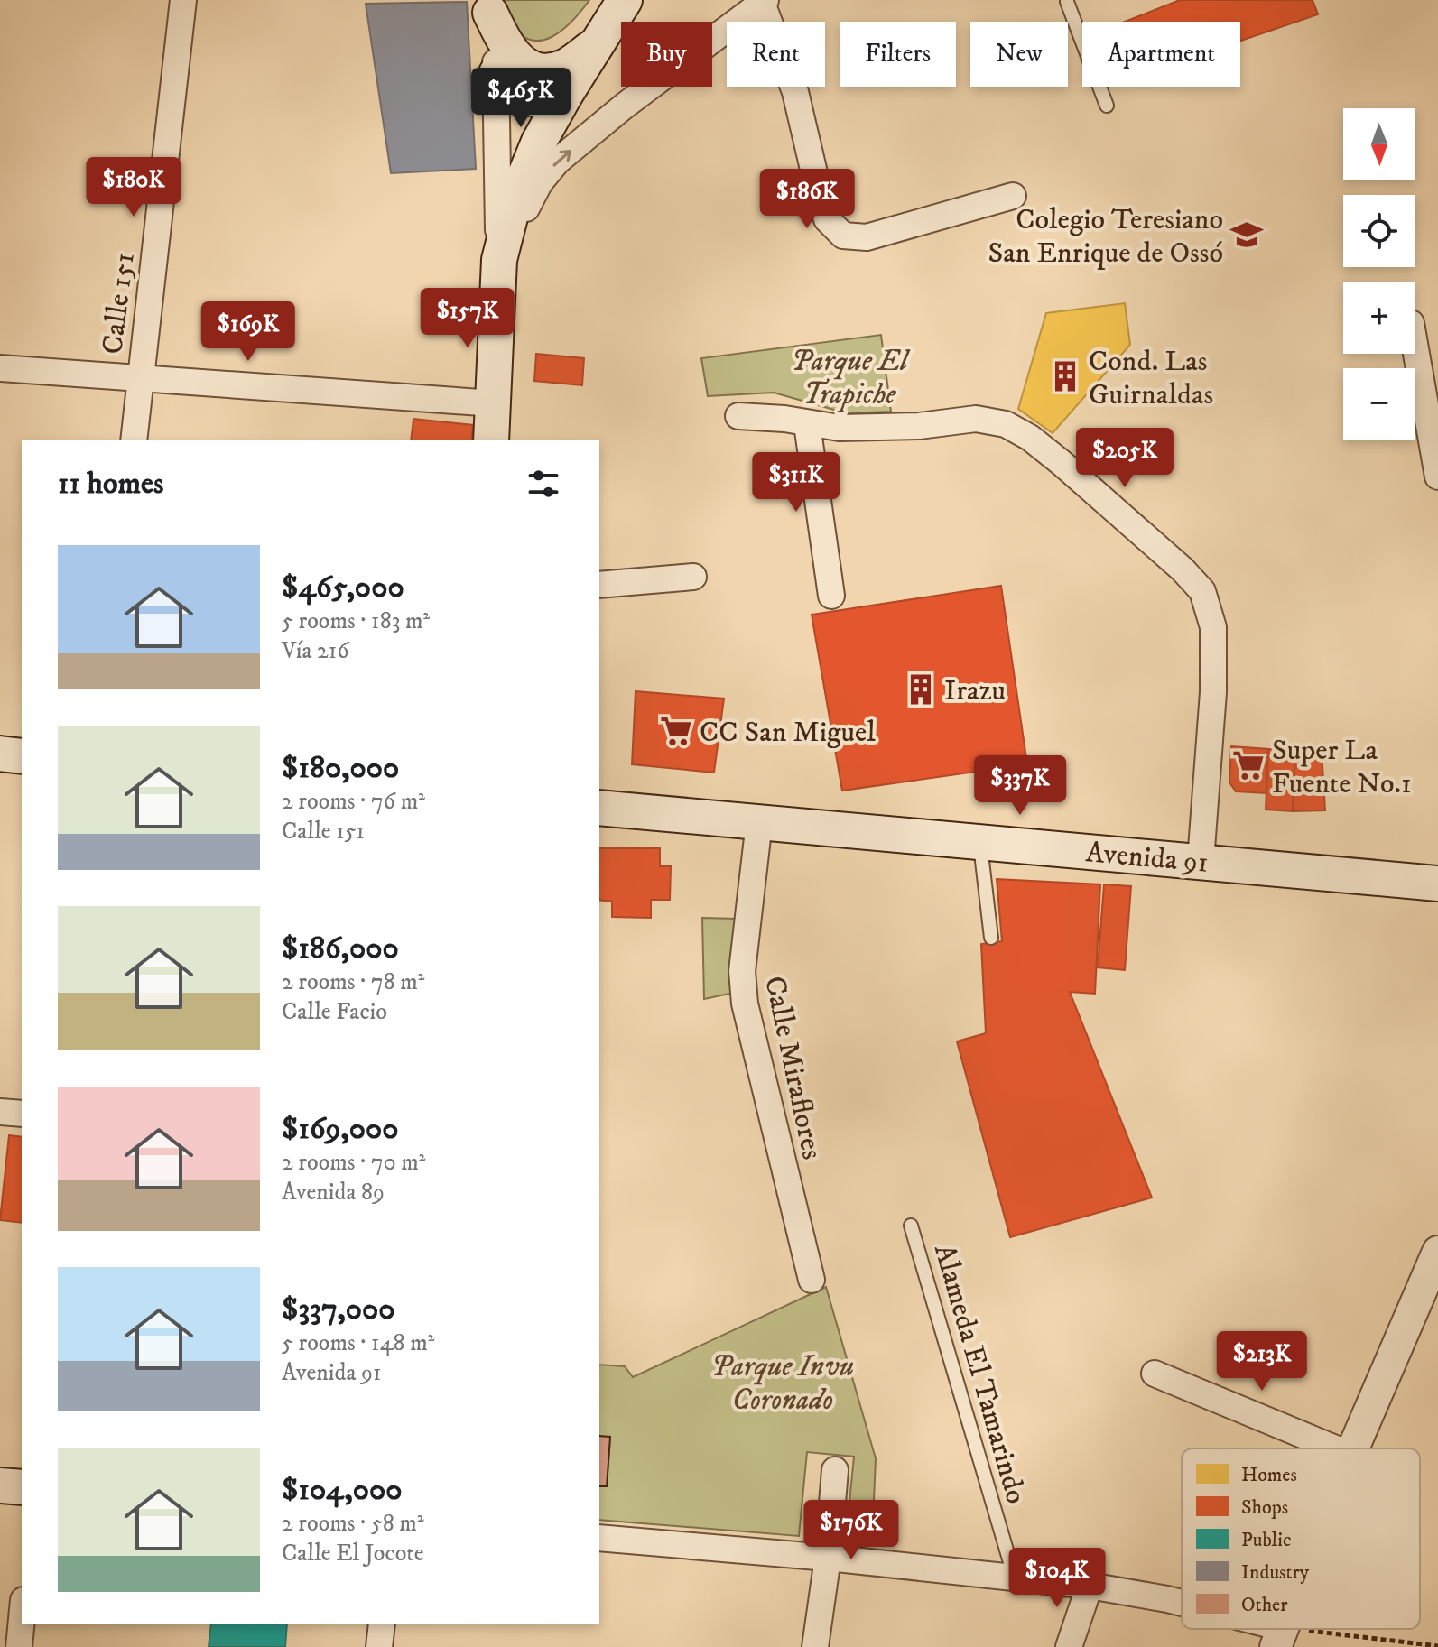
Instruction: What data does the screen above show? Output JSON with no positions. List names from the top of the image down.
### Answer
{
  "streets": {
    "main road": ["Avenida 91"],
    "street": ["Calle 151", "Calle Miraflores"],
    "lane": ["Alameda El Tamarindo"]
  },
  "crossings": [
    ["Avenida 91", "Calle Miraflores"]
  ],
  "parks": ["Parque El Trapiche", "Parque Invu Coronado"],
  "places": {
    "school or university": ["Colegio Teresiano San Enrique de Ossó"],
    "building": ["Cond. Las Guirnaldas", "Irazu"],
    "supermarket": ["CC San Miguel", "Super La Fuente No.1"]
  },
  "legend": [
    "Homes",
    "Shops",
    "Public",
    "Industry",
    "Other"
  ],
  "north": "bottom",
  "page": {
    "chip": [
      "Buy",
      "Rent",
      "Filters",
      "New",
      "Apartment"
    ],
    "price": [
      "$465K",
      "$180K",
      "$186K",
      "$157K",
      "$169K",
      "$205K",
      "$311K",
      "$337K",
      "$213K",
      "$176K",
      "$104K"
    ],
    "map_buttons": ["+", "−"],
    "heading": "11 homes",
    "list": [
      {
        "name": "$465,000",
        "note": "5 rooms · 183 m² · Vía 216"
      },
      {
        "name": "$180,000",
        "note": "2 rooms · 76 m² · Calle 151"
      },
      {
        "name": "$186,000",
        "note": "2 rooms · 78 m² · Calle Facio"
      },
      {
        "name": "$169,000",
        "note": "2 rooms · 70 m² · Avenida 89"
      },
      {
        "name": "$337,000",
        "note": "5 rooms · 148 m² · Avenida 91"
      },
      {
        "name": "$104,000",
        "note": "2 rooms · 58 m² · Calle El Jocote"
      }
    ]
  }
}
